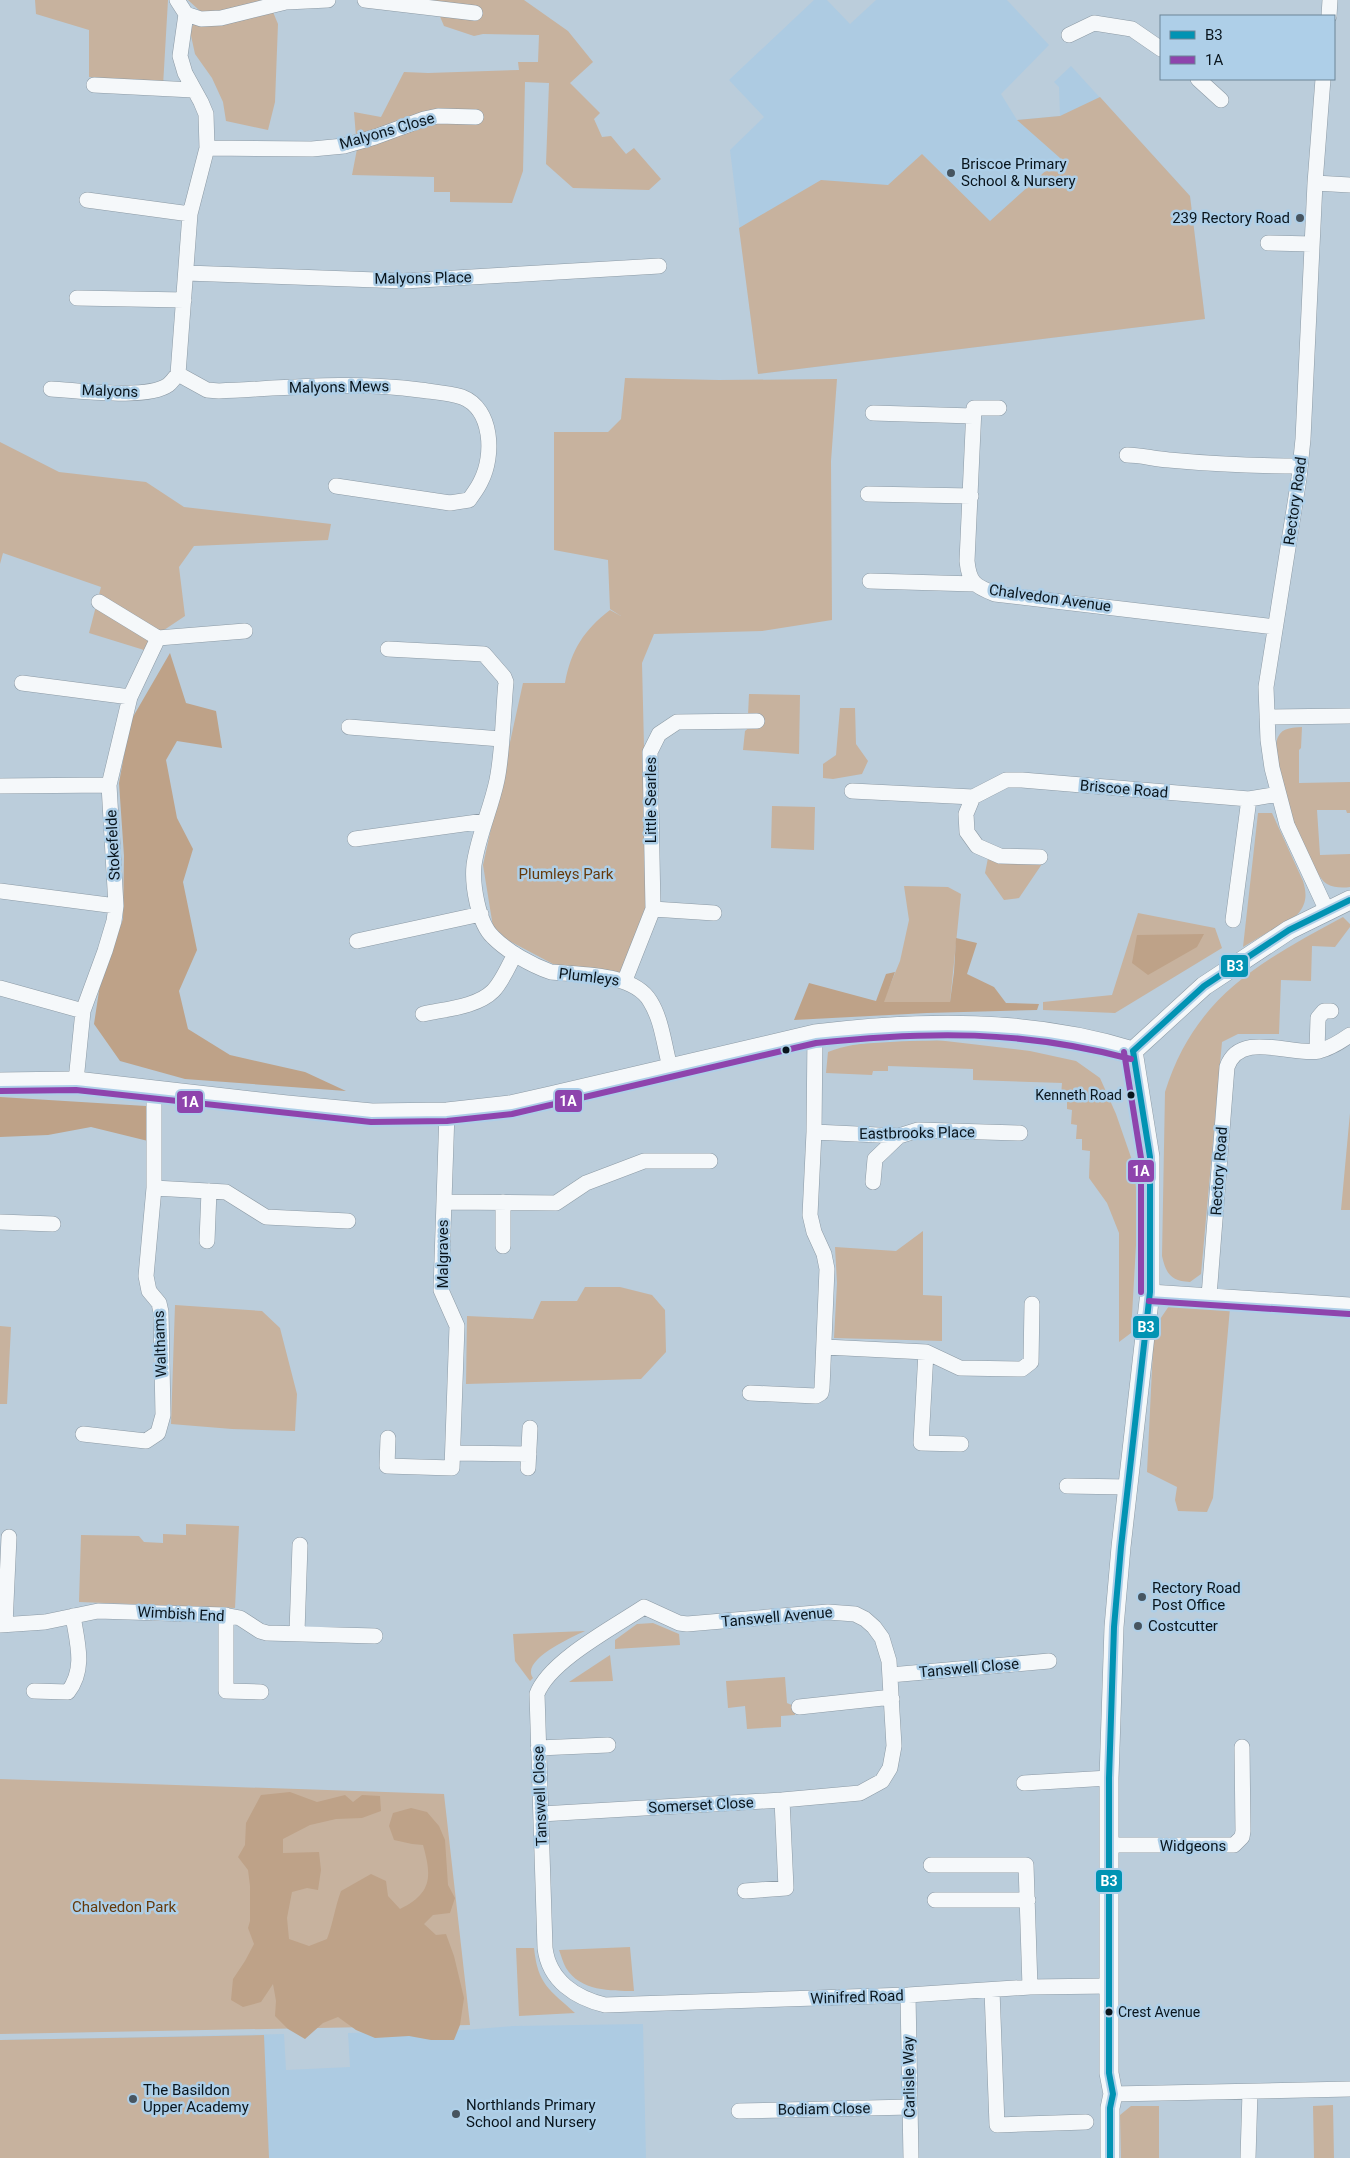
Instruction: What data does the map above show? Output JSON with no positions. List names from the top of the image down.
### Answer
{
  "streets": {
    "street": [
      "Malyons Close",
      "Malyons Place",
      "Malyons Mews",
      "Malyons",
      "Rectory Road",
      "Chalvedon Avenue",
      "Briscoe Road",
      "Little Searles",
      "Stokefelde",
      "Plumleys",
      "Eastbrooks Place",
      "Malgraves",
      "Walthams",
      "Wimbish End",
      "Tanswell Avenue",
      "Tanswell Close",
      "Somerset Close",
      "Widgeons",
      "Winifred Road",
      "Carlisle Way",
      "Bodiam Close"
    ]
  },
  "crossings": [
    ["Malyons Mews", "Malyons"],
    ["Rectory Road", "Chalvedon Avenue"],
    ["Rectory Road", "Briscoe Road"],
    ["Little Searles", "Plumleys"],
    ["Tanswell Avenue", "Tanswell Close"],
    ["Tanswell Avenue", "Somerset Close"],
    ["Tanswell Close", "Somerset Close"],
    ["Tanswell Close", "Winifred Road"],
    ["Winifred Road", "Carlisle Way"],
    ["Carlisle Way", "Bodiam Close"]
  ],
  "parks": ["Plumleys Park", "Chalvedon Park"],
  "places": [
    "Briscoe Primary School & Nursery",
    "239 Rectory Road",
    "Kenneth Road",
    "Rectory Road Post Office",
    "Costcutter",
    "Crest Avenue",
    "The Basildon Upper Academy",
    "Northlands Primary School and Nursery"
  ],
  "lines": ["transit line B3", "transit line 1A"],
  "legend": ["B3", "1A"]
}
